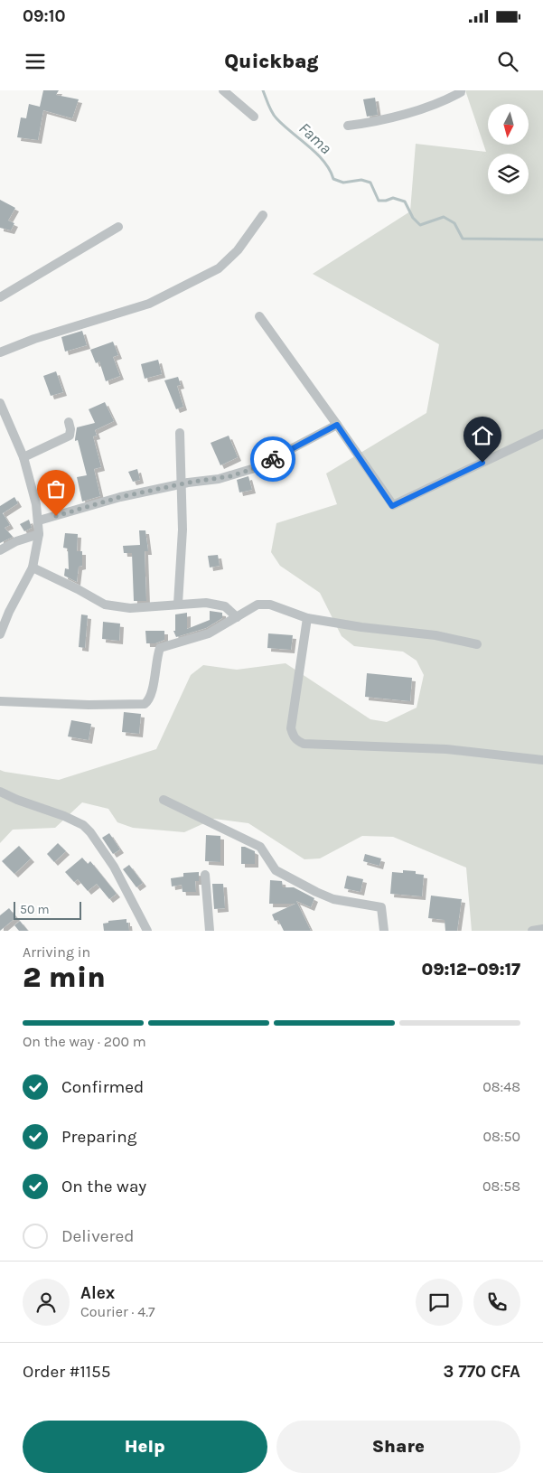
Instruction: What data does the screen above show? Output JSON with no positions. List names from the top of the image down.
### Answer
{
  "water": ["Fama"],
  "scale_bar": "50 m",
  "north": "bottom",
  "page": {
    "status": "09:10",
    "header": "Quickbag",
    "scale": "50 m",
    "heading": ["2 min", "Arriving in", "09:12–09:17"],
    "panel": [
      "Alex",
      "Courier · 4.7",
      "Order #1155",
      "3 770 CFA"
    ],
    "bar": "On the way · 200 m",
    "list": [
      ["Confirmed", "08:48"],
      ["Preparing", "08:50"],
      ["On the way", "08:58"],
      "Delivered"
    ],
    "buttons": ["Help", "Share"]
  }
}
